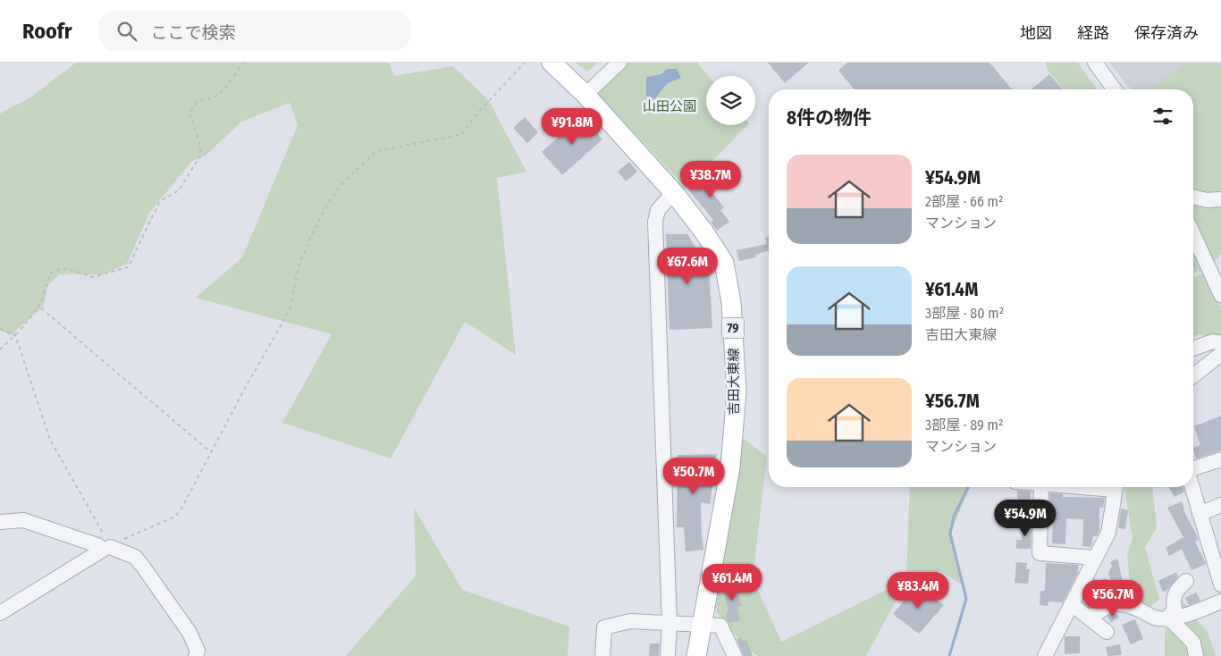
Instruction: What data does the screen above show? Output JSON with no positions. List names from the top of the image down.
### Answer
{
  "streets": {
    "main road": ["79", "吉田大東線"]
  },
  "parks": ["山田公園"],
  "page": {
    "header": "Roofr",
    "search": "ここで検索",
    "nav": ["地図", "経路", "保存済み"],
    "heading": "8件の物件",
    "price": [
      "¥91.8M",
      "¥38.7M",
      "¥67.6M",
      "¥50.7M",
      "¥54.9M",
      "¥61.4M",
      "¥83.4M",
      "¥56.7M"
    ],
    "list": [
      {
        "name": "¥54.9M",
        "note": "2部屋 · 66 m² · マンション"
      },
      {
        "name": "¥61.4M",
        "note": "3部屋 · 80 m² · 吉田大東線"
      },
      {
        "name": "¥56.7M",
        "note": "3部屋 · 89 m² · マンション"
      }
    ]
  }
}
